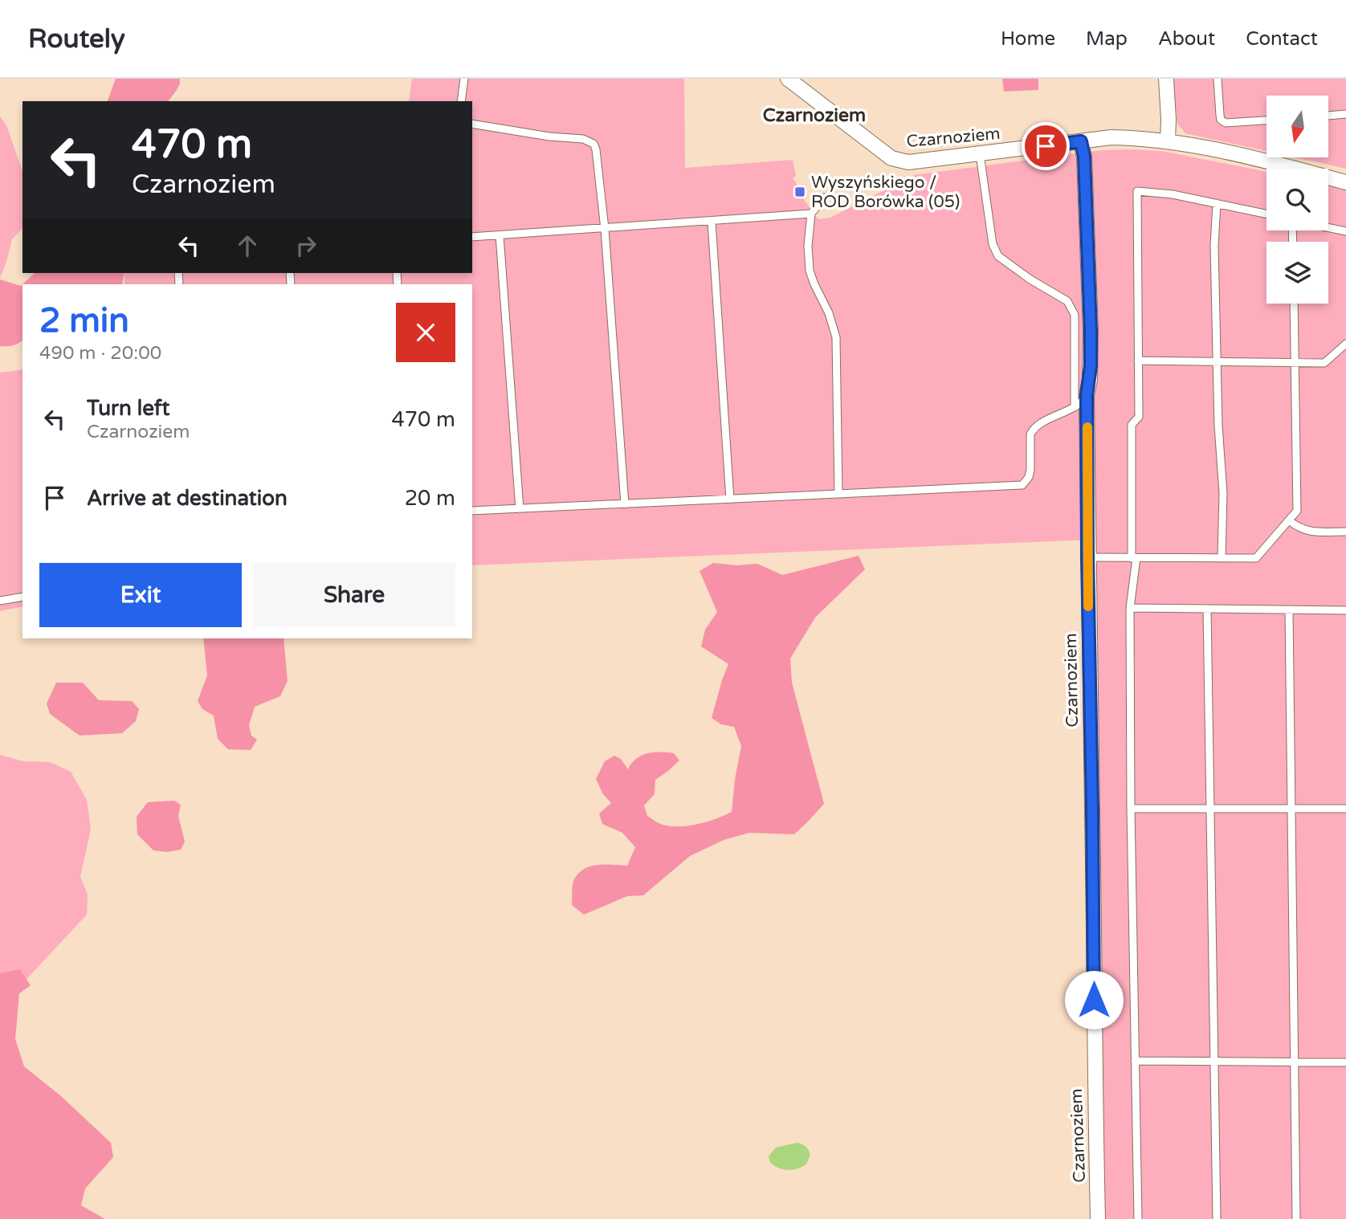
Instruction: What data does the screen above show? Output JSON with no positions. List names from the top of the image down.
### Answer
{
  "streets": {
    "street": ["Czarnoziem"]
  },
  "districts": ["Czarnoziem"],
  "places": {
    "transit": ["Wyszyńskiego / ROD Borówka (05)"]
  },
  "north": "bottom",
  "page": {
    "header": "Routely",
    "nav": [
      "Home",
      "Map",
      "About",
      "Contact"
    ],
    "turn": ["470 m", "Czarnoziem"],
    "heading": ["2 min", "490 m · 20:00"],
    "list": [
      {
        "name": "Turn left",
        "note": "Czarnoziem",
        "value": "470 m"
      },
      {
        "name": "Arrive at destination",
        "value": "20 m"
      }
    ],
    "buttons": ["Exit", "Share"]
  }
}
